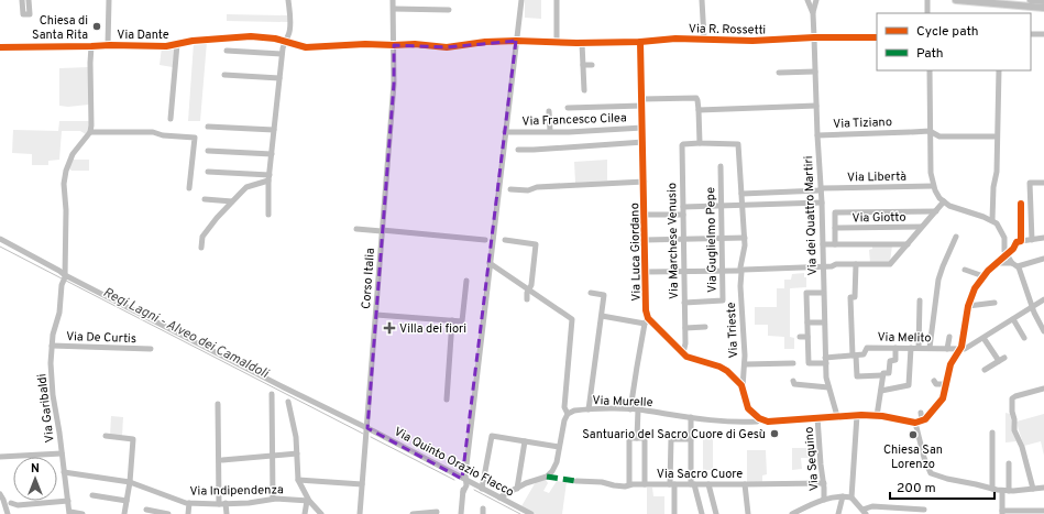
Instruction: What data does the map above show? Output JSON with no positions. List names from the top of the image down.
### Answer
{
  "streets": {
    "street": [
      "Via R. Rossetti",
      "Via Dante",
      "Via Francesco Cilea",
      "Via Tiziano",
      "Via Libertà",
      "Via dei Quattro Martiri",
      "Via Giotto",
      "Via Guglielmo Pepe",
      "Via Marchese Venusio",
      "Via Luca Giordano",
      "Corso Italia",
      "Via Trieste",
      "Via De Curtis",
      "Via Melito",
      "Via Murelle",
      "Via Garibaldi",
      "Via Sequino",
      "Via Quinto Orazio Flacco",
      "Via Sacro Cuore",
      "Via Indipendenza"
    ]
  },
  "crossings": [
    ["Via R. Rossetti", "Via Dante"],
    ["Via R. Rossetti", "Via dei Quattro Martiri"],
    ["Via R. Rossetti", "Via Luca Giordano"],
    ["Via Dante", "Corso Italia"],
    ["Via Francesco Cilea", "Via Luca Giordano"],
    ["Via Tiziano", "Via dei Quattro Martiri"],
    ["Via Libertà", "Via dei Quattro Martiri"],
    ["Via dei Quattro Martiri", "Via Melito"],
    ["Via Guglielmo Pepe", "Via Marchese Venusio"],
    ["Via Marchese Venusio", "Via Luca Giordano"],
    ["Via Marchese Venusio", "Via Trieste"],
    ["Via Luca Giordano", "Via Trieste"],
    ["Corso Italia", "Via Quinto Orazio Flacco"],
    ["Via De Curtis", "Via Garibaldi"],
    ["Via Garibaldi", "Via Quinto Orazio Flacco"],
    ["Via Garibaldi", "Via Indipendenza"],
    ["Via Sequino", "Via Sacro Cuore"]
  ],
  "water": ["Regi Lagni - Alveo dei Camaldoli"],
  "places": {
    "other": ["Chiesa di Santa Rita", "Santuario del Sacro Cuore di Gesù", "Chiesa San Lorenzo"],
    "health": ["Villa dei fiori"]
  },
  "legend": ["Cycle path", "Path"],
  "scale_bar": "200 m",
  "north": "top"
}
